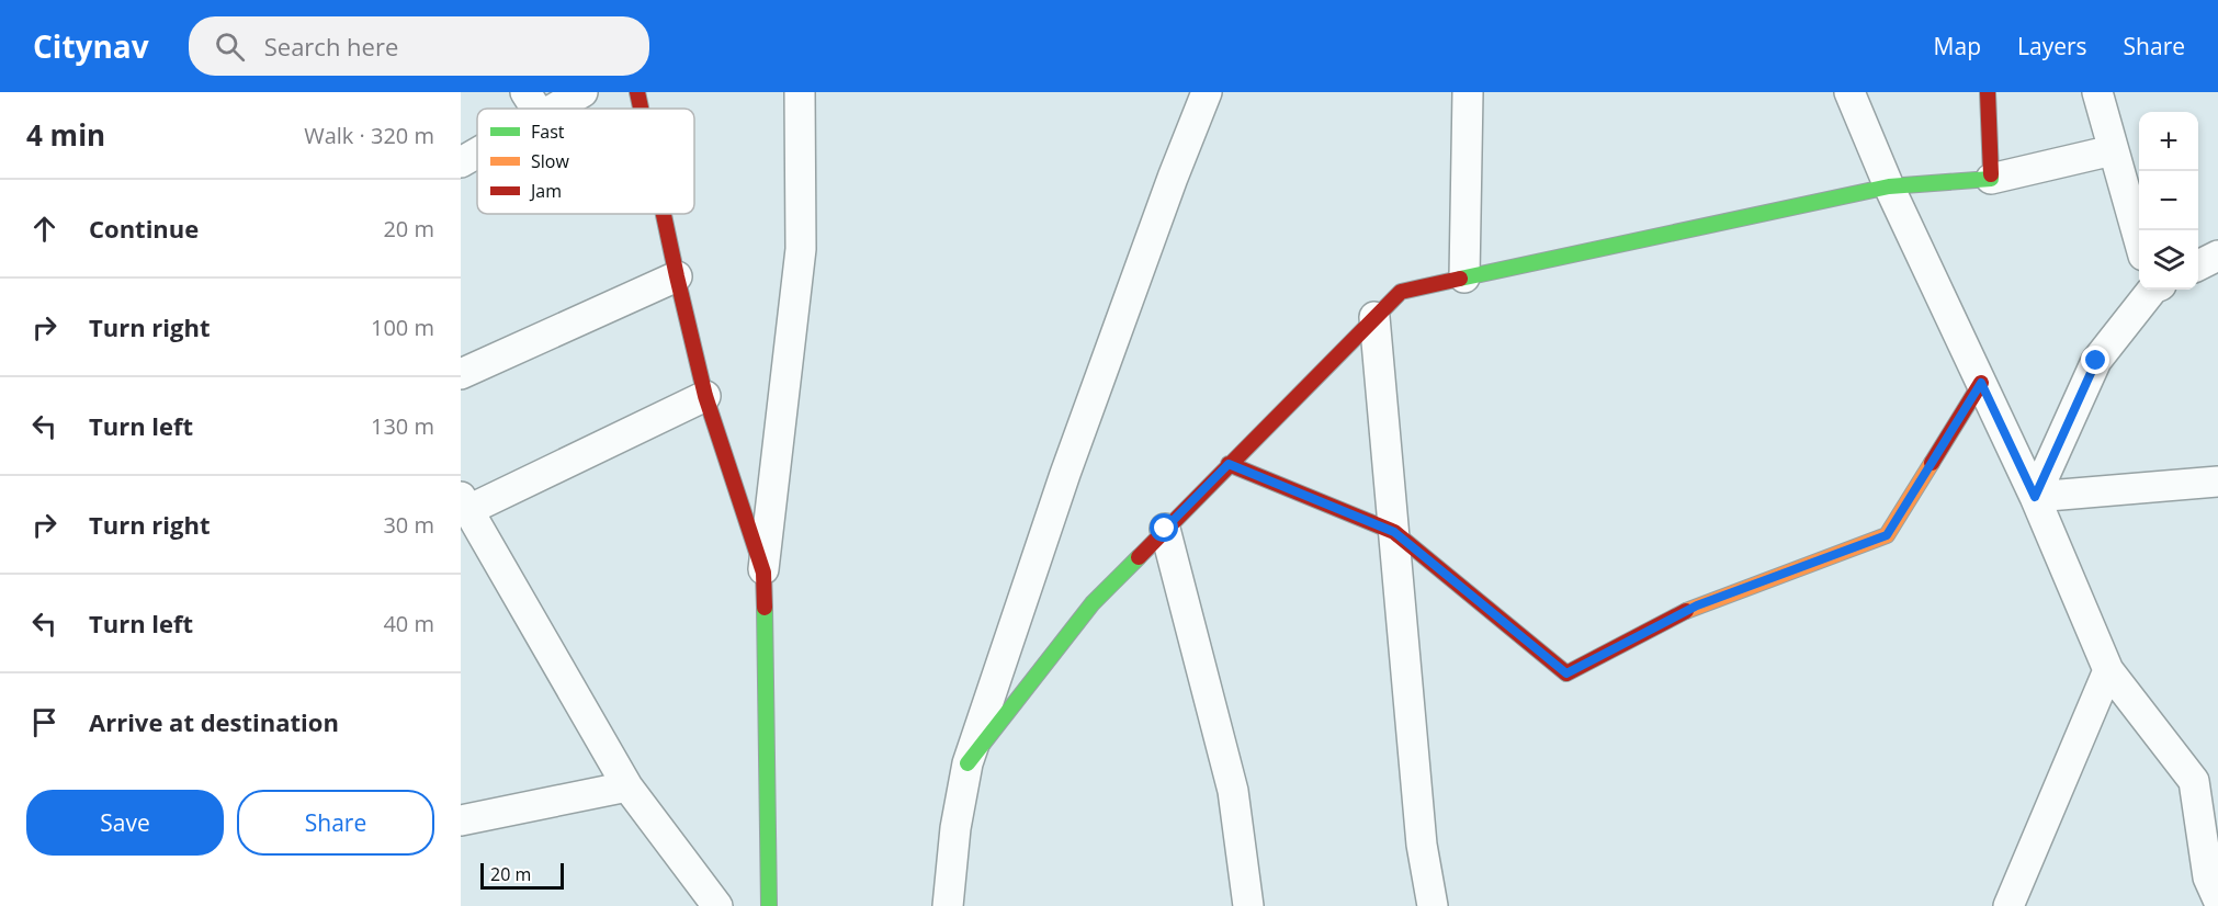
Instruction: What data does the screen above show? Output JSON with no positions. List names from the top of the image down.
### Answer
{
  "legend": ["Fast", "Slow", "Jam"],
  "scale_bar": "20 m",
  "page": {
    "header": "Citynav",
    "search": "Search here",
    "nav": ["Map", "Layers", "Share"],
    "heading": ["4 min", "Walk · 320 m"],
    "map_buttons": ["+", "−"],
    "list": [
      ["Continue", "20 m"],
      ["Turn right", "100 m"],
      ["Turn left", "130 m"],
      ["Turn right", "30 m"],
      ["Turn left", "40 m"],
      "Arrive at destination"
    ],
    "buttons": ["Save", "Share"],
    "scale": "20 m"
  }
}
